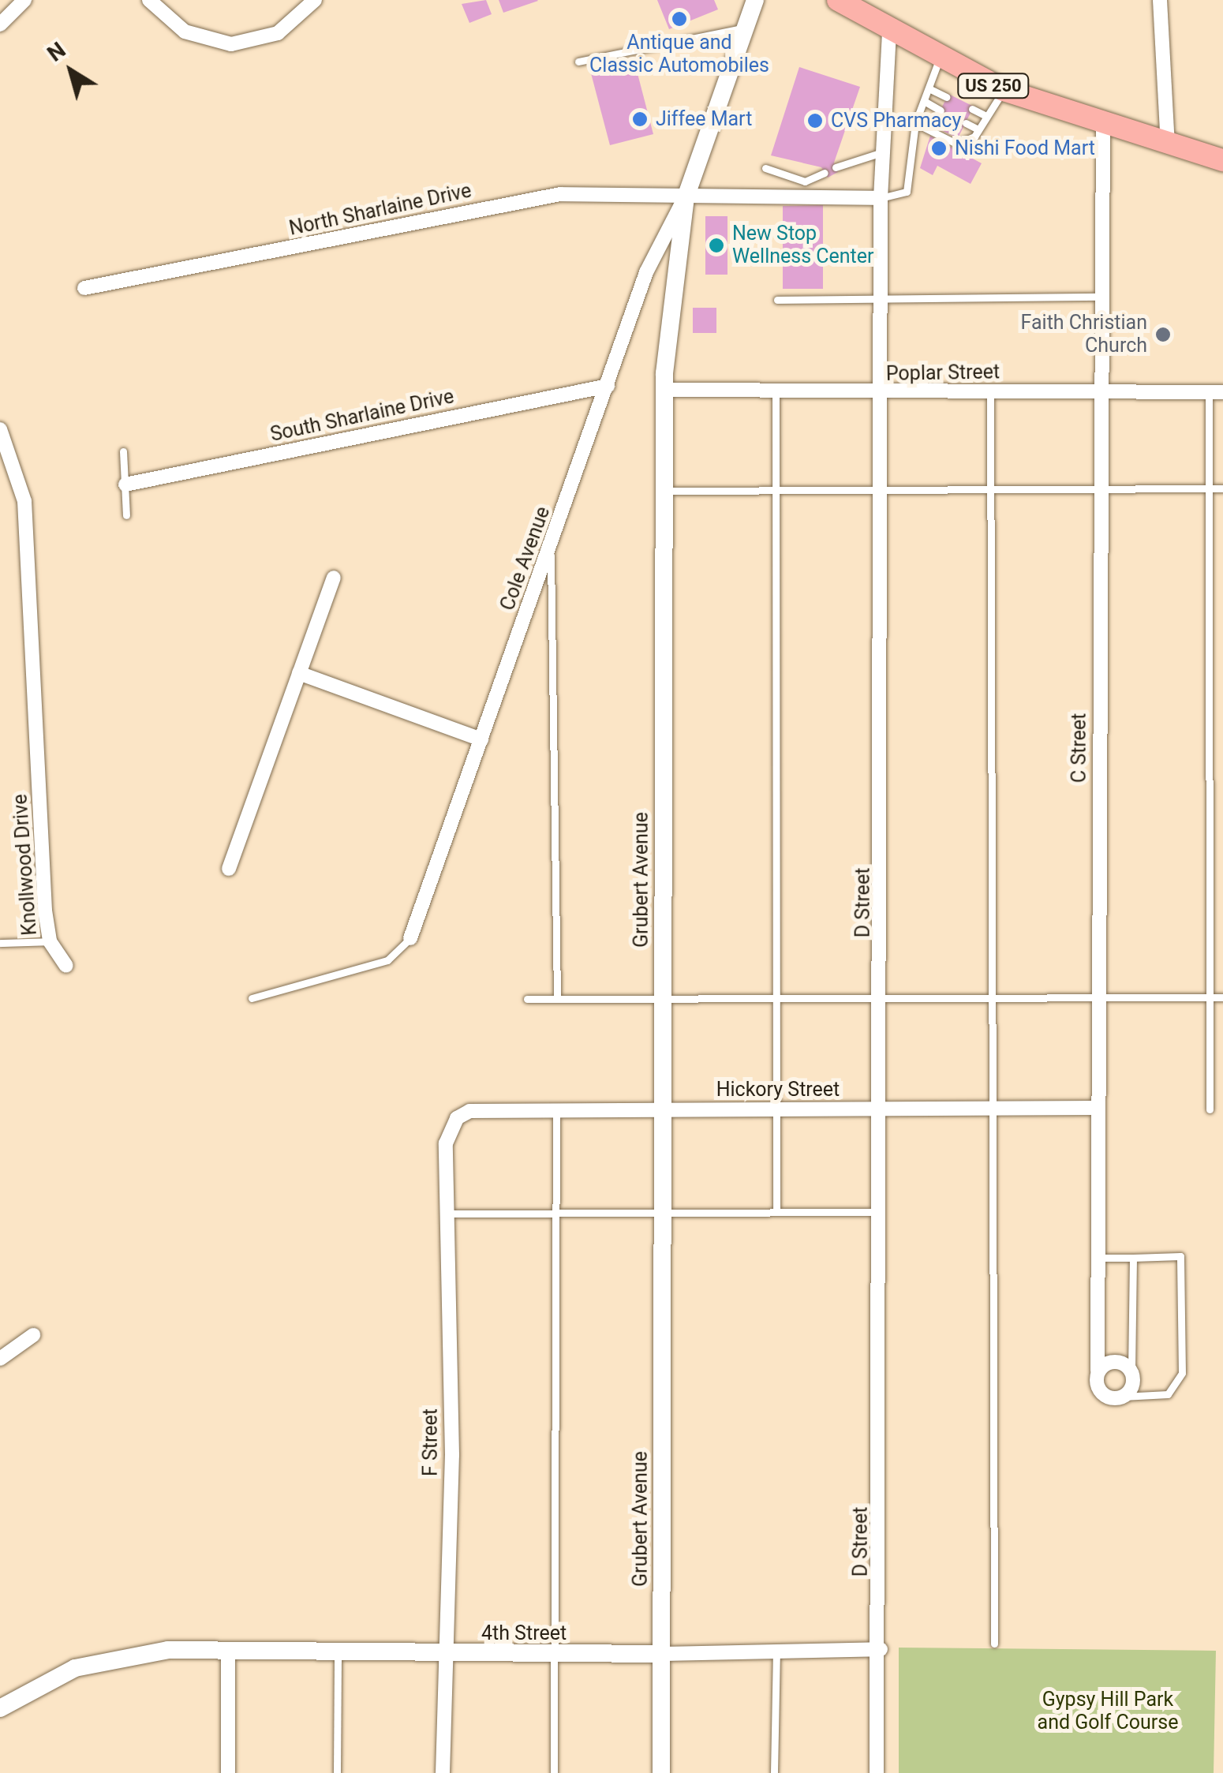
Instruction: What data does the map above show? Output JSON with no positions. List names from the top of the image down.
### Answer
{
  "streets": {
    "main road": ["US 250"],
    "street": [
      "North Sharlaine Drive",
      "Poplar Street",
      "South Sharlaine Drive",
      "Cole Avenue",
      "C Street",
      "Knollwood Drive",
      "Grubert Avenue",
      "D Street",
      "Hickory Street",
      "F Street",
      "4th Street"
    ]
  },
  "crossings": [
    ["US 250", "C Street"],
    ["US 250", "D Street"],
    ["North Sharlaine Drive", "Cole Avenue"],
    ["North Sharlaine Drive", "Grubert Avenue"],
    ["North Sharlaine Drive", "D Street"],
    ["Poplar Street", "C Street"],
    ["Poplar Street", "Grubert Avenue"],
    ["Poplar Street", "D Street"],
    ["South Sharlaine Drive", "Cole Avenue"],
    ["Cole Avenue", "Grubert Avenue"],
    ["C Street", "Hickory Street"],
    ["Grubert Avenue", "Hickory Street"],
    ["Grubert Avenue", "4th Street"],
    ["D Street", "Hickory Street"],
    ["D Street", "4th Street"],
    ["Hickory Street", "F Street"],
    ["F Street", "4th Street"]
  ],
  "parks": ["Gypsy Hill Park and Golf Course"],
  "places": [
    "Antique and Classic Automobiles",
    "Jiffee Mart",
    "CVS Pharmacy",
    "Nishi Food Mart",
    "New Stop Wellness Center",
    "Faith Christian Church"
  ],
  "north": "top left"
}
